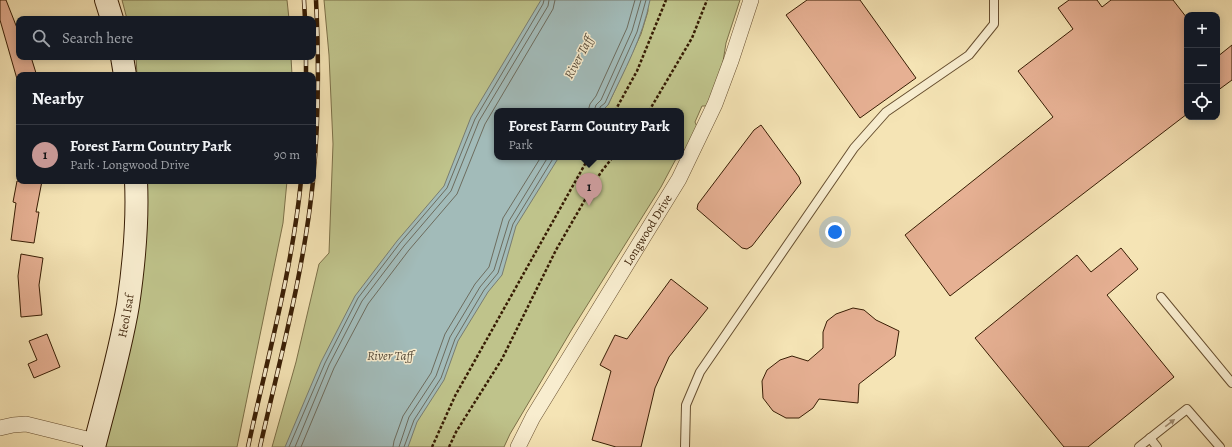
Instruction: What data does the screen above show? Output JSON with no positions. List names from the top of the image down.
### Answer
{
  "streets": {
    "main road": ["Heol Isaf"],
    "street": ["Longwood Drive"]
  },
  "water": ["River Taff"],
  "page": {
    "map_buttons": ["+", "−"],
    "search": "Search here",
    "heading": "Nearby",
    "popup": ["Forest Farm Country Park", "Park"],
    "list": [
      {
        "mark": "1",
        "name": "Forest Farm Country Park",
        "note": "Park · Longwood Drive",
        "value": "90 m"
      }
    ],
    "pins": "1"
  }
}
